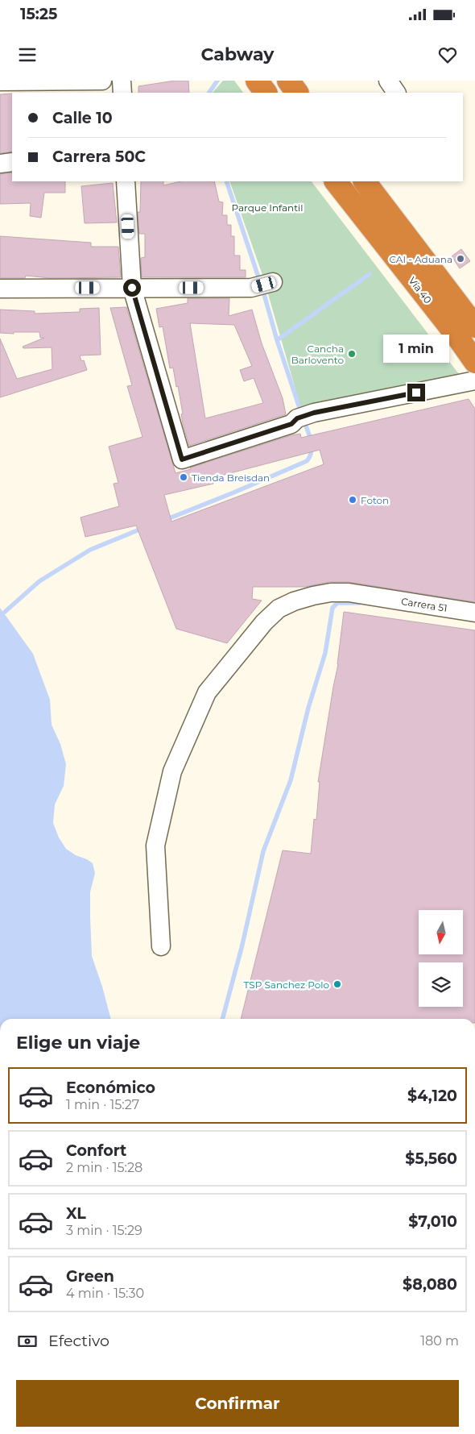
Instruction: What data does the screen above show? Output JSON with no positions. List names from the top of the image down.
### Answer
{
  "streets": {
    "highway": ["Vía 40"],
    "street": ["Carrera 51"]
  },
  "parks": ["Parque Infantil"],
  "places": [
    "CAI - Aduana",
    "Cancha Barlovento",
    "Tienda Breisdan",
    "Foton",
    "TSP Sanchez Polo"
  ],
  "north": "bottom",
  "page": {
    "status": "15:25",
    "header": "Cabway",
    "banner": ["Calle 10", "Carrera 50C"],
    "bubble": "1 min",
    "heading": "Elige un viaje",
    "list": [
      {
        "name": "Económico",
        "note": "1 min · 15:27",
        "value": "$4,120"
      },
      {
        "name": "Confort",
        "note": "2 min · 15:28",
        "value": "$5,560"
      },
      {
        "name": "XL",
        "note": "3 min · 15:29",
        "value": "$7,010"
      },
      {
        "name": "Green",
        "note": "4 min · 15:30",
        "value": "$8,080"
      }
    ],
    "pay": ["Efectivo", "180 m"],
    "buttons": "Confirmar"
  }
}
